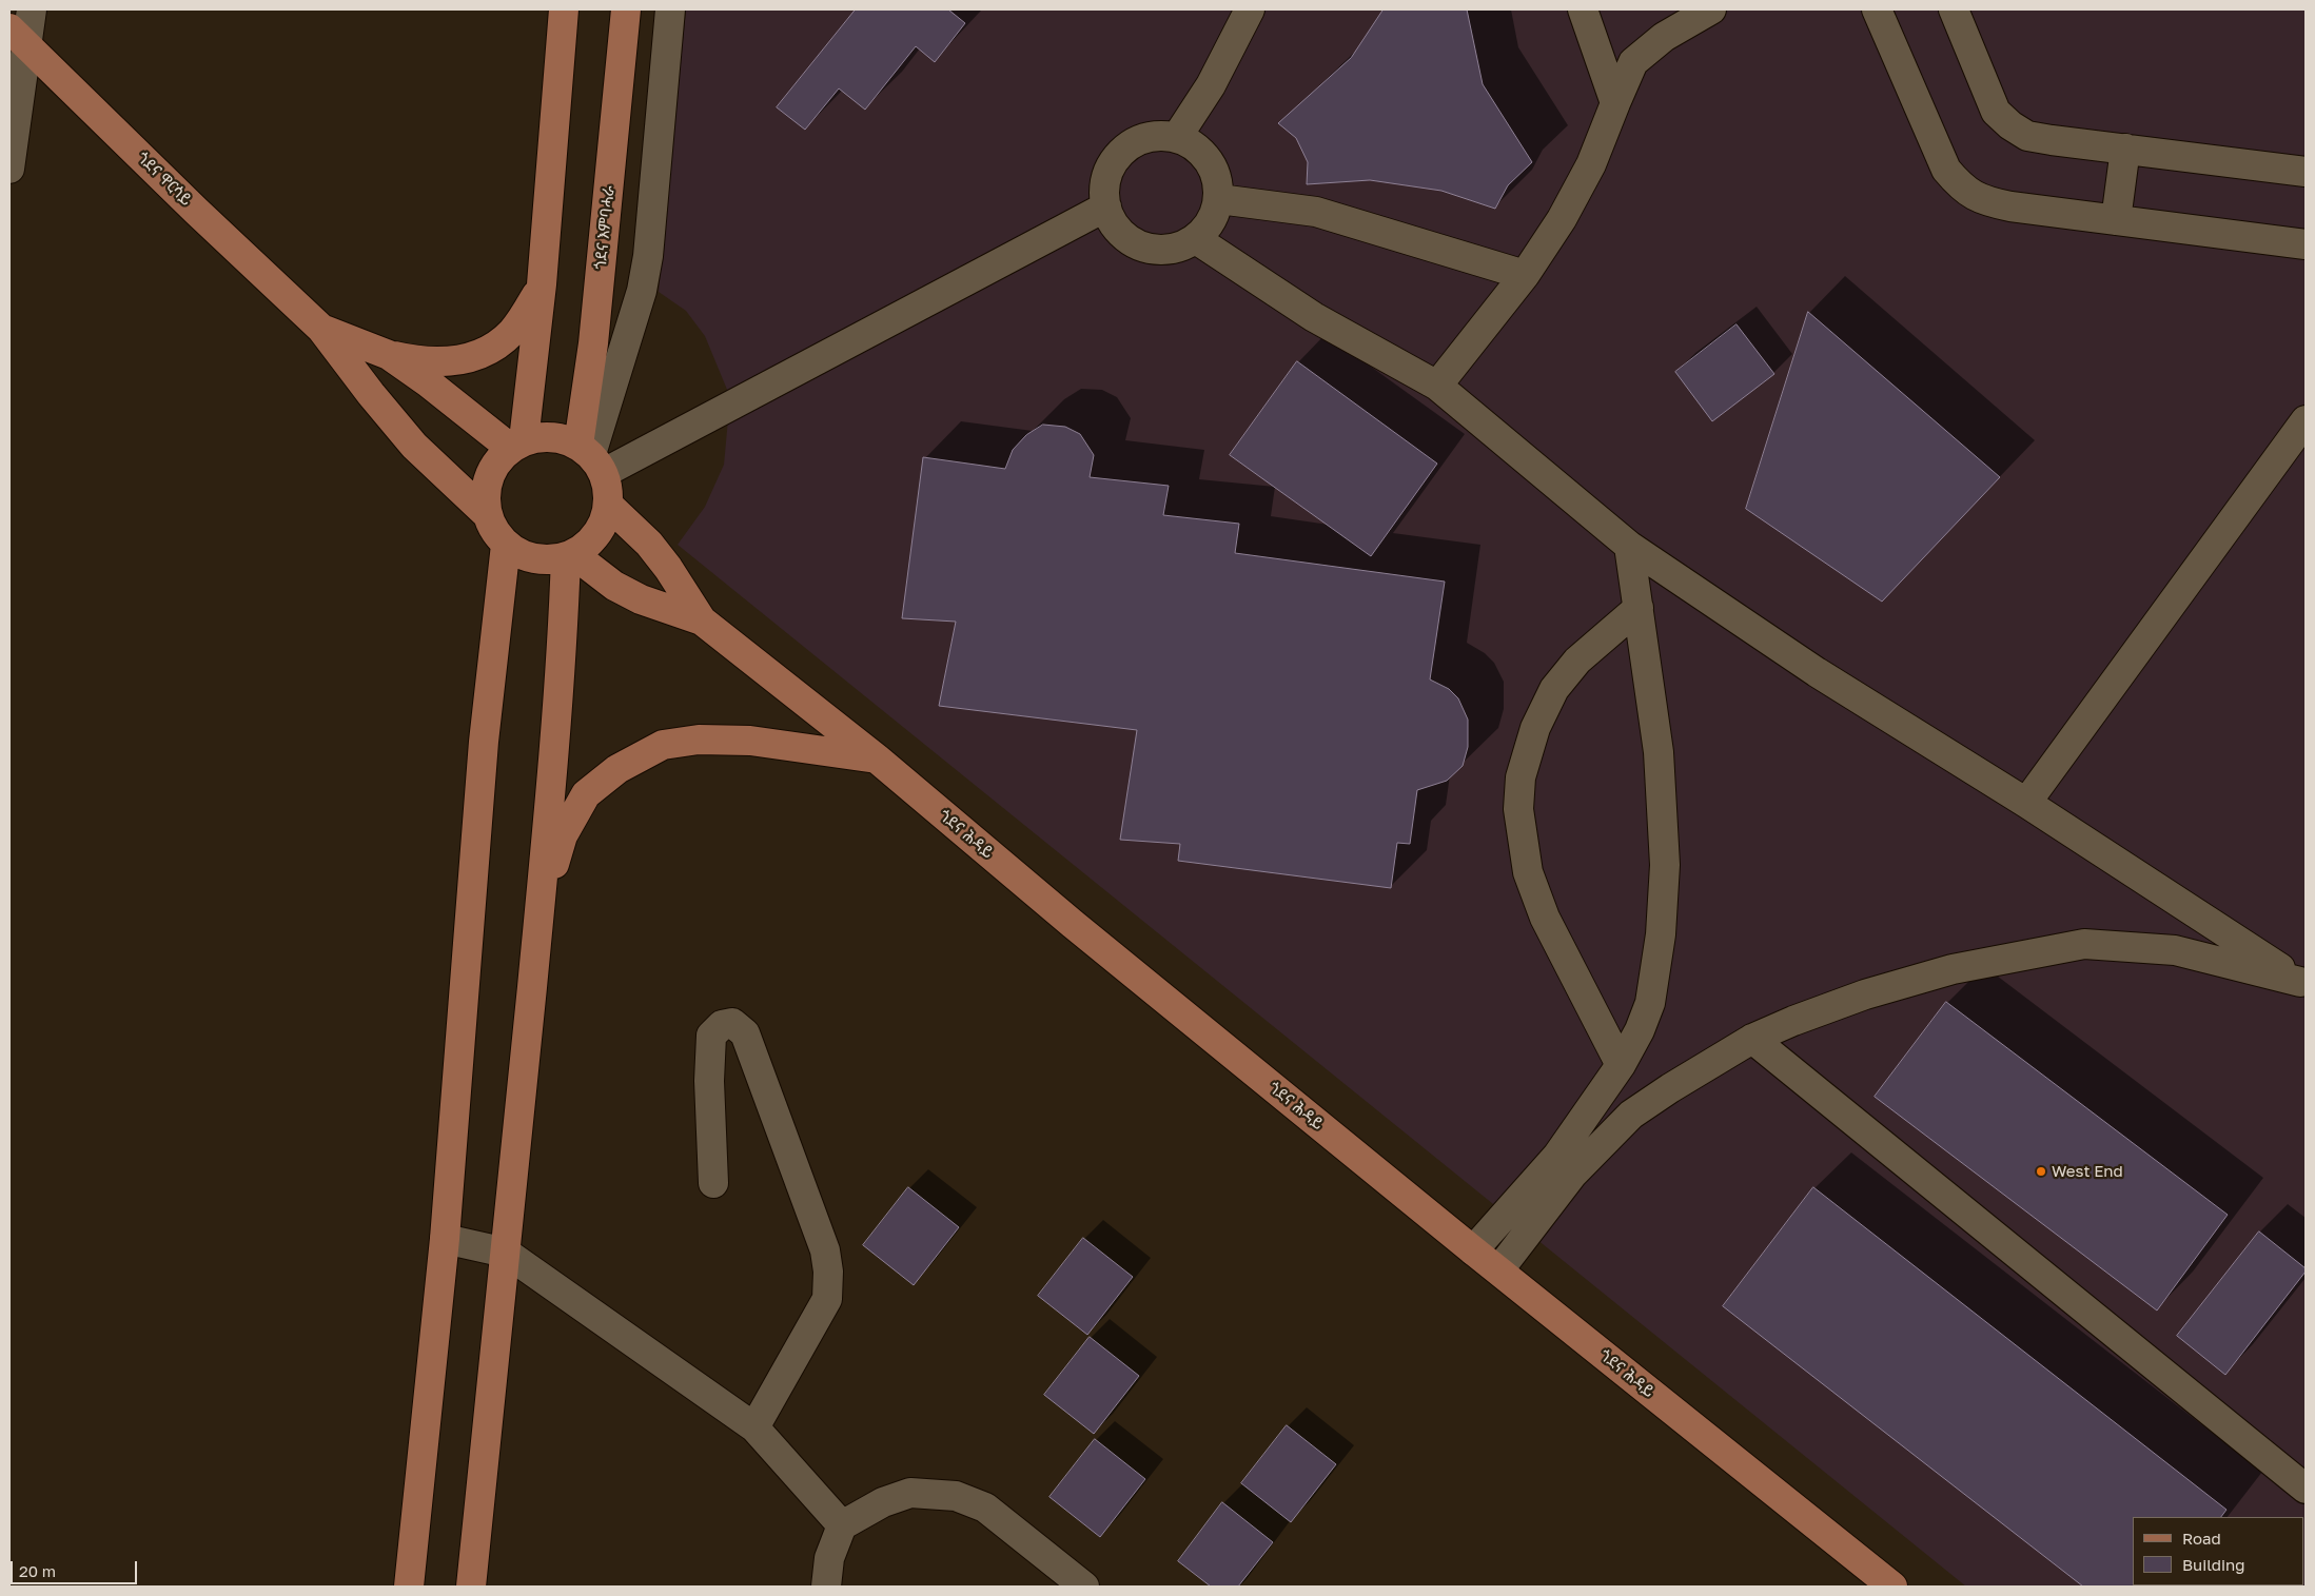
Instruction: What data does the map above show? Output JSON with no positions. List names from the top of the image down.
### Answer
{
  "streets": {
    "main road": ["ጎደና ዋርሳይ", "ጎደና እምባሓራ", "ጎደና ሕዳይ"]
  },
  "places": ["West End"],
  "legend": ["Road", "Building"],
  "scale_bar": "20 m"
}
